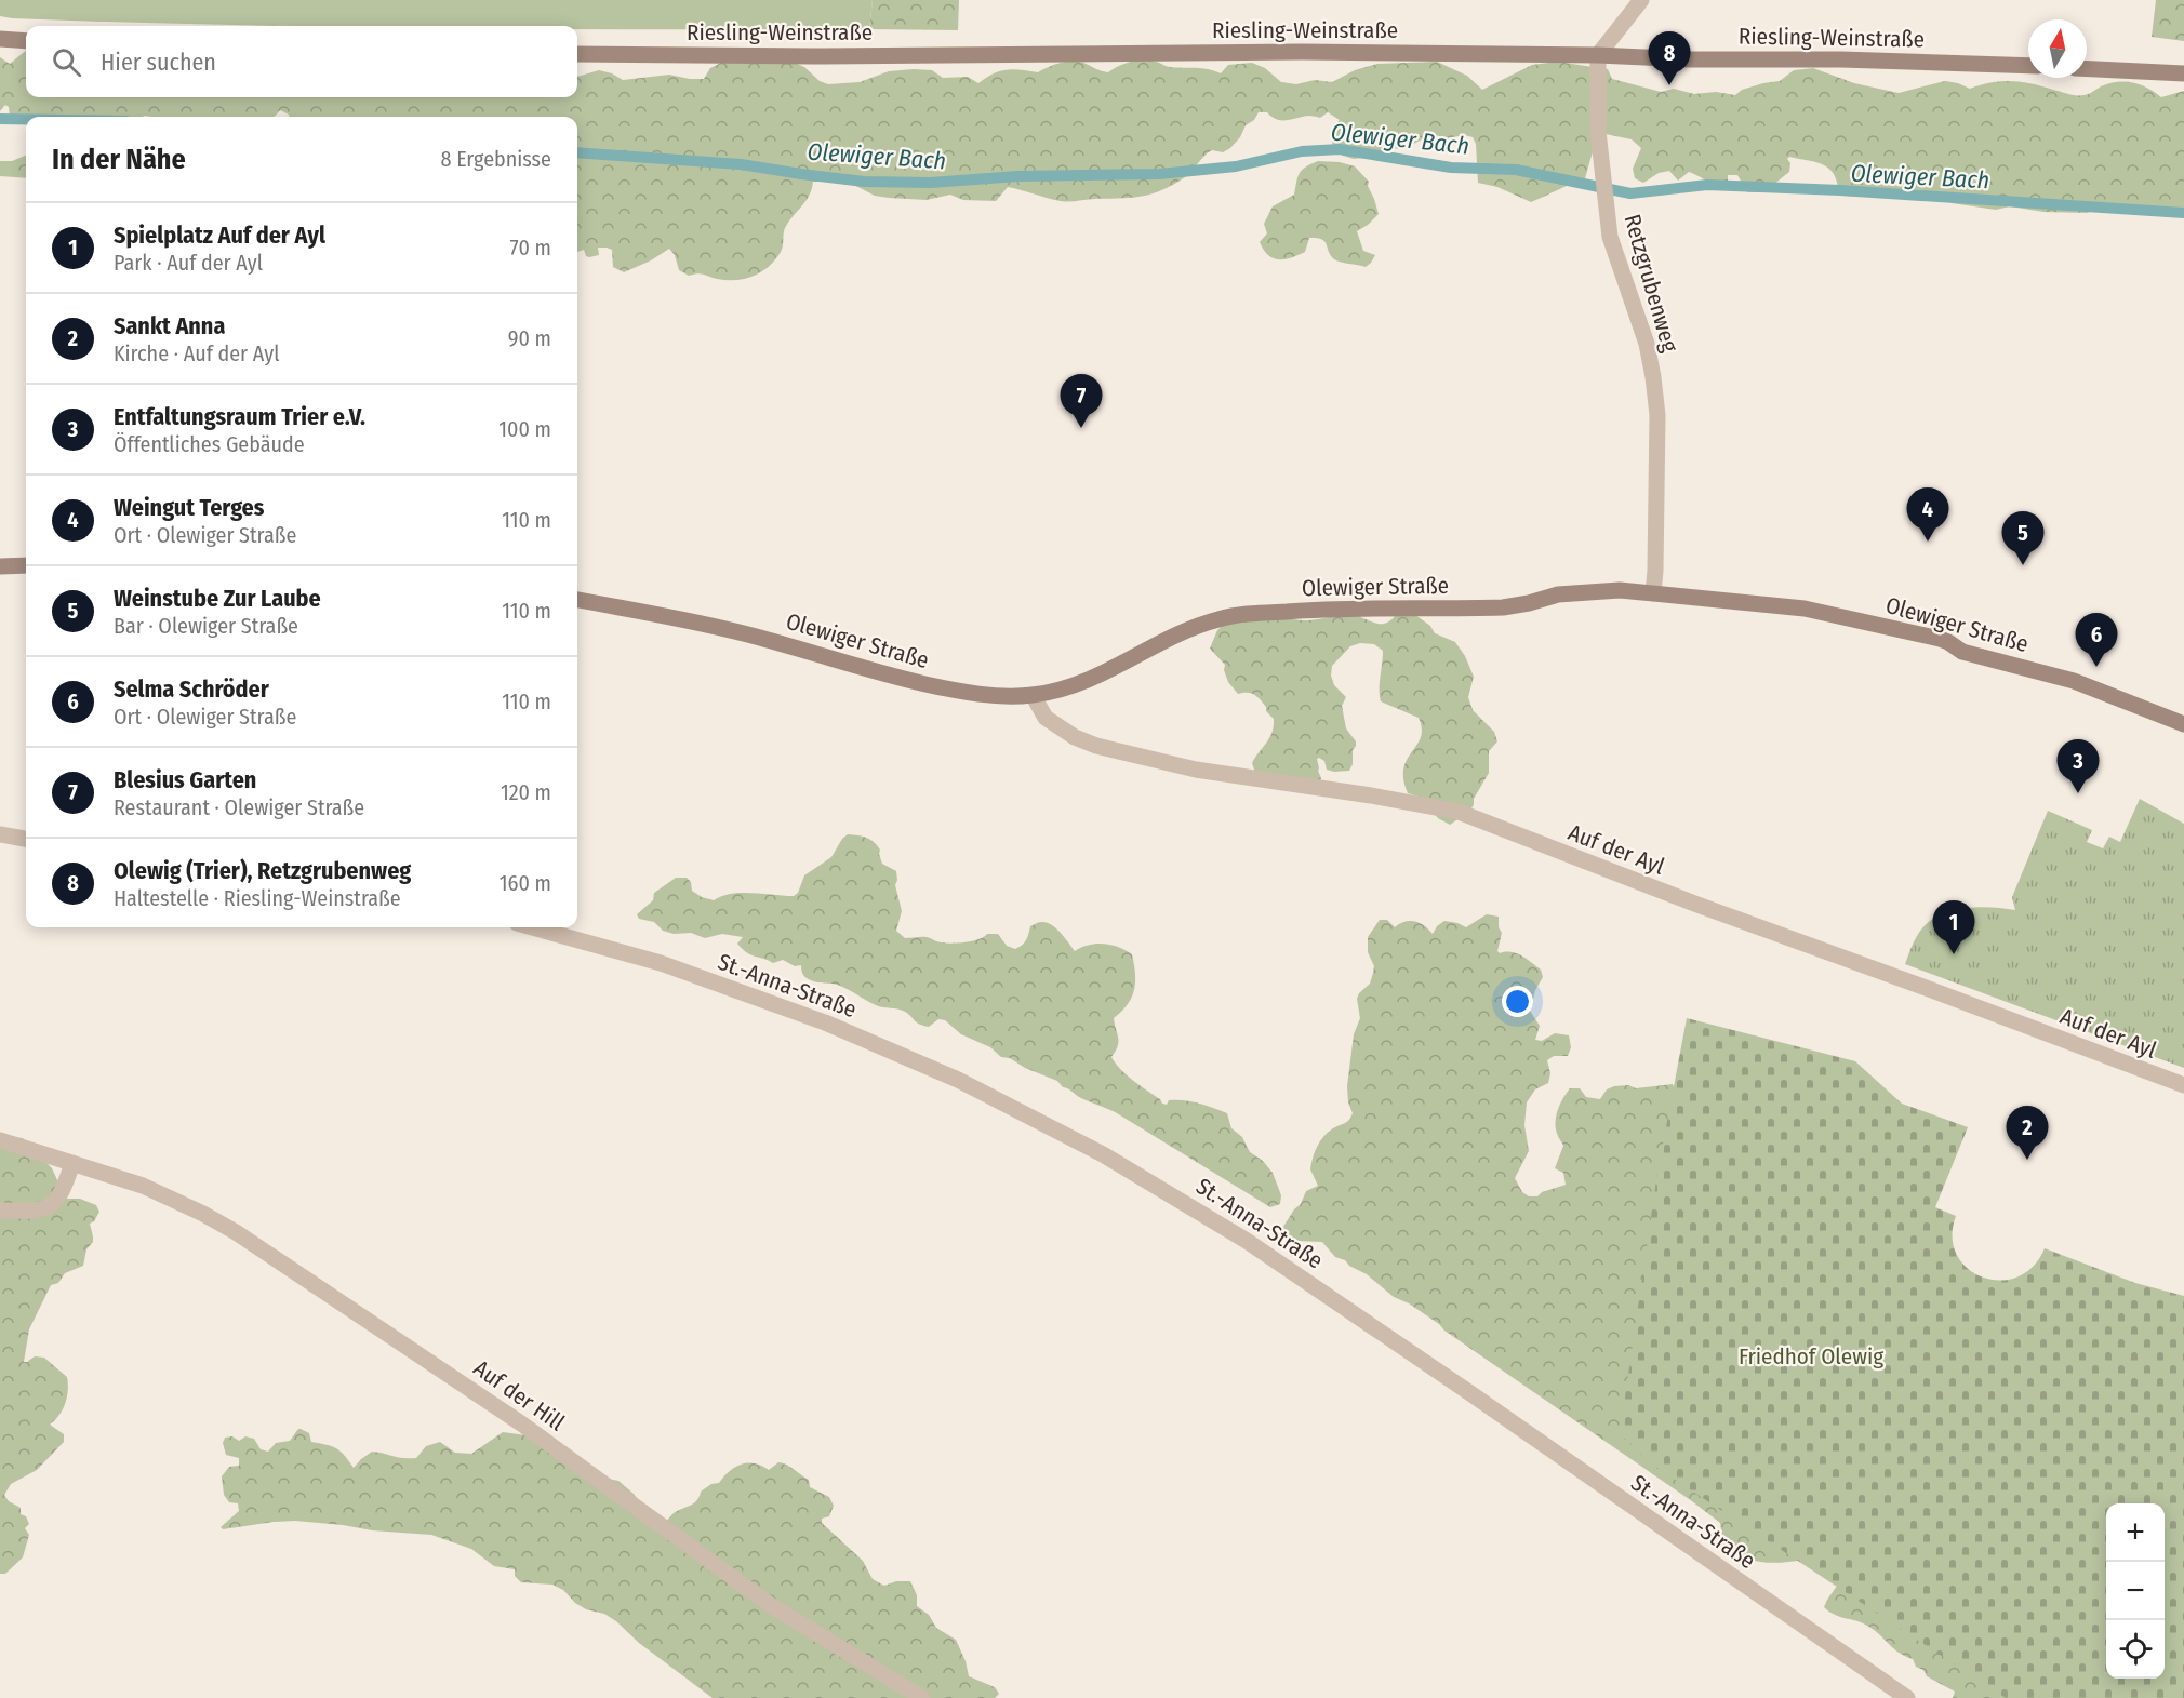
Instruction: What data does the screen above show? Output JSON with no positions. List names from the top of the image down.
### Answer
{
  "streets": {
    "street": [
      "Riesling-Weinstraße",
      "Retzgrubenweg",
      "Olewiger Straße",
      "Auf der Ayl",
      "St.-Anna-Straße",
      "Auf der Hill"
    ]
  },
  "crossings": [
    ["Riesling-Weinstraße", "Retzgrubenweg"],
    ["Retzgrubenweg", "Olewiger Straße"],
    ["Olewiger Straße", "Auf der Ayl"]
  ],
  "water": ["Olewiger Bach"],
  "parks": ["Friedhof Olewig"],
  "north": "top",
  "page": {
    "search": "Hier suchen",
    "pins": [
      "8",
      "7",
      "4",
      "5",
      "6",
      "3",
      "1",
      "2"
    ],
    "heading": ["In der Nähe", "8 Ergebnisse"],
    "list": [
      {
        "mark": "1",
        "name": "Spielplatz Auf der Ayl",
        "note": "Park · Auf der Ayl",
        "value": "70 m"
      },
      {
        "mark": "2",
        "name": "Sankt Anna",
        "note": "Kirche · Auf der Ayl",
        "value": "90 m"
      },
      {
        "mark": "3",
        "name": "Entfaltungsraum Trier e.V.",
        "note": "Öffentliches Gebäude",
        "value": "100 m"
      },
      {
        "mark": "4",
        "name": "Weingut Terges",
        "note": "Ort · Olewiger Straße",
        "value": "110 m"
      },
      {
        "mark": "5",
        "name": "Weinstube Zur Laube",
        "note": "Bar · Olewiger Straße",
        "value": "110 m"
      },
      {
        "mark": "6",
        "name": "Selma Schröder",
        "note": "Ort · Olewiger Straße",
        "value": "110 m"
      },
      {
        "mark": "7",
        "name": "Blesius Garten",
        "note": "Restaurant · Olewiger Straße",
        "value": "120 m"
      },
      {
        "mark": "8",
        "name": "Olewig (Trier), Retzgrubenweg",
        "note": "Haltestelle · Riesling-Weinstraße",
        "value": "160 m"
      }
    ],
    "map_buttons": ["+", "−"]
  }
}
